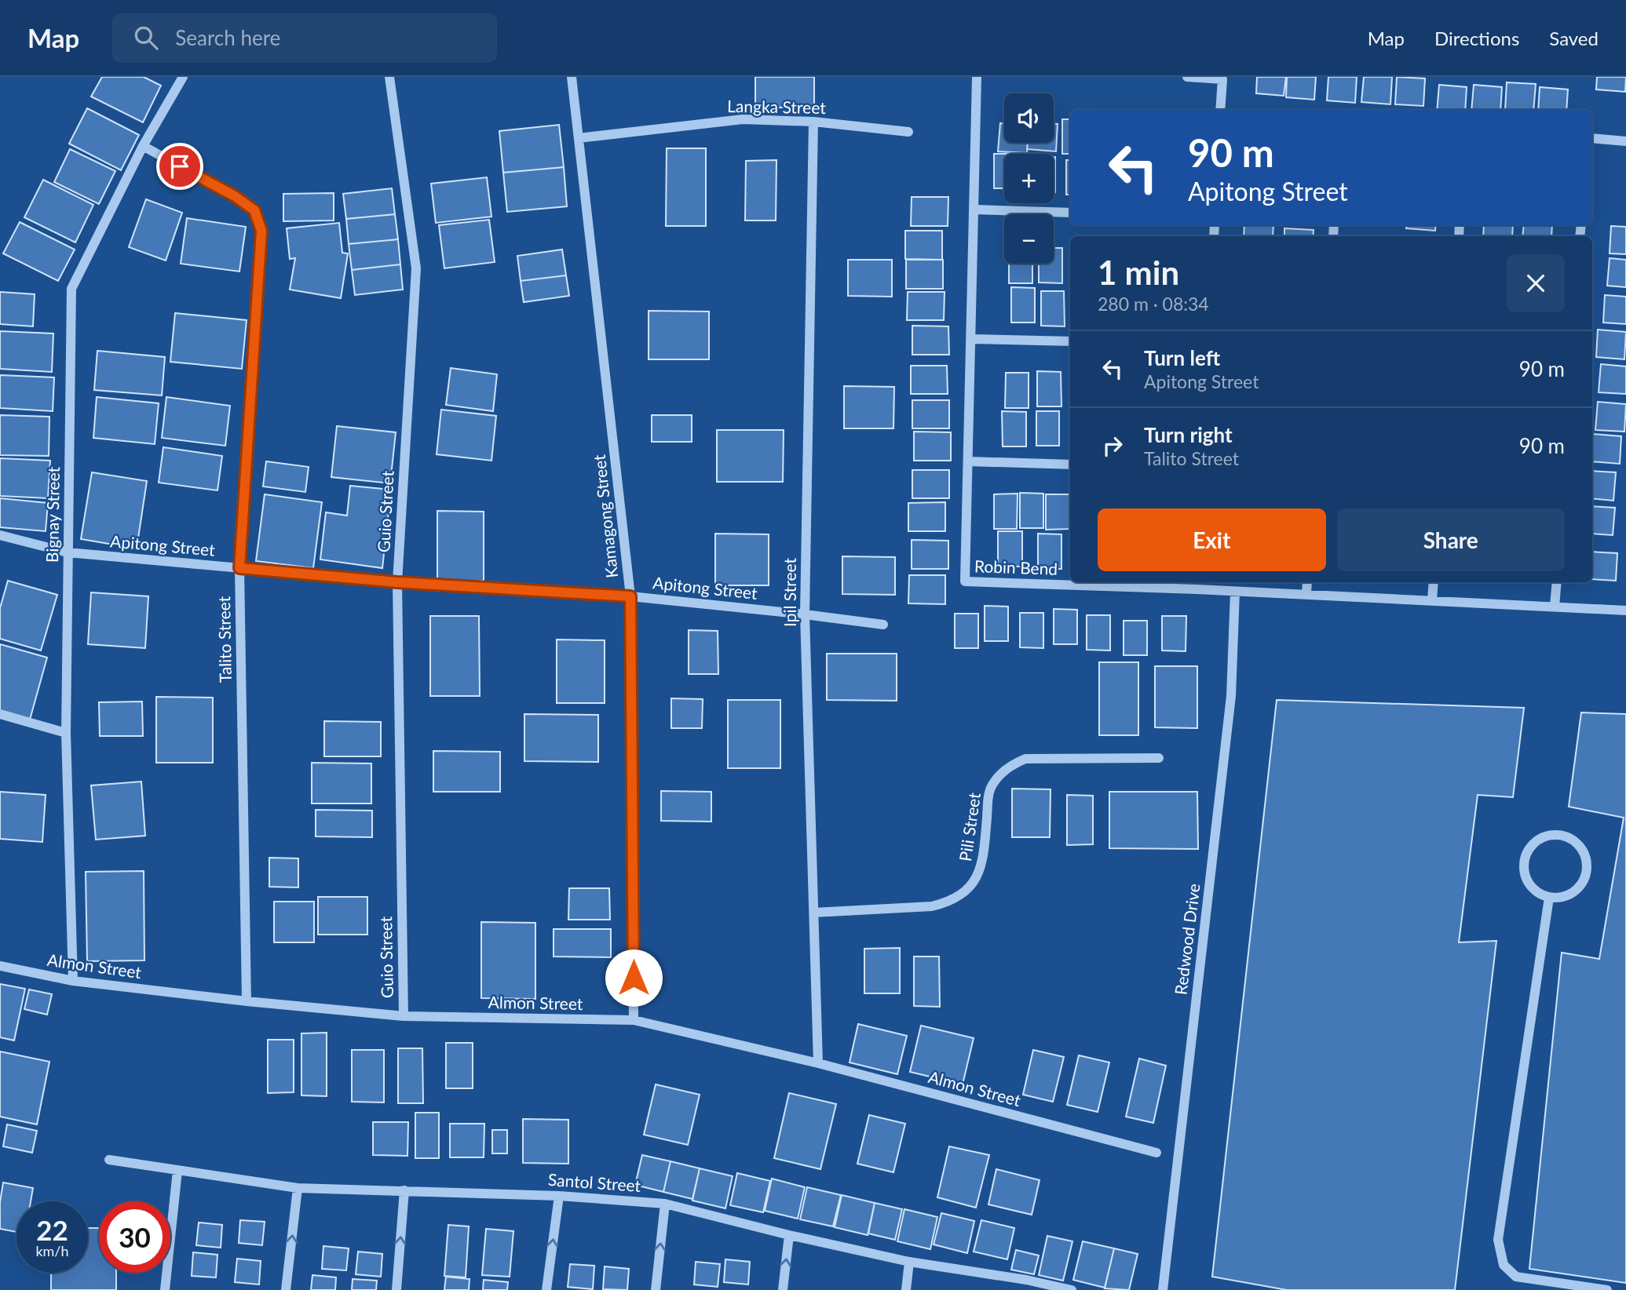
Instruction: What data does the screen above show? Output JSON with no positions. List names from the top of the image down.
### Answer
{
  "streets": {
    "street": [
      "Langka Street",
      "Guio Street",
      "Bignay Street",
      "Kamagong Street",
      "Apitong Street",
      "Robin Bend",
      "Ipil Street",
      "Talito Street",
      "Pili Street",
      "Redwood Drive",
      "Almon Street",
      "Santol Street"
    ]
  },
  "crossings": [
    ["Langka Street", "Kamagong Street"],
    ["Langka Street", "Ipil Street"],
    ["Guio Street", "Apitong Street"],
    ["Guio Street", "Almon Street"],
    ["Bignay Street", "Apitong Street"],
    ["Bignay Street", "Talito Street"],
    ["Bignay Street", "Almon Street"],
    ["Kamagong Street", "Apitong Street"],
    ["Kamagong Street", "Almon Street"],
    ["Apitong Street", "Ipil Street"],
    ["Apitong Street", "Talito Street"],
    ["Robin Bend", "Redwood Drive"],
    ["Ipil Street", "Pili Street"],
    ["Ipil Street", "Almon Street"],
    ["Talito Street", "Almon Street"]
  ],
  "page": {
    "header": "Map",
    "search": "Search here",
    "nav": ["Map", "Directions", "Saved"],
    "map_buttons": ["+", "−"],
    "turn": ["90 m", "Apitong Street"],
    "heading": ["1 min", "280 m · 08:34"],
    "list": [
      {
        "name": "Turn left",
        "note": "Apitong Street",
        "value": "90 m"
      },
      {
        "name": "Turn right",
        "note": "Talito Street",
        "value": "90 m"
      }
    ],
    "buttons": ["Exit", "Share"],
    "speed": "22 km/h",
    "limit": "30"
  }
}
